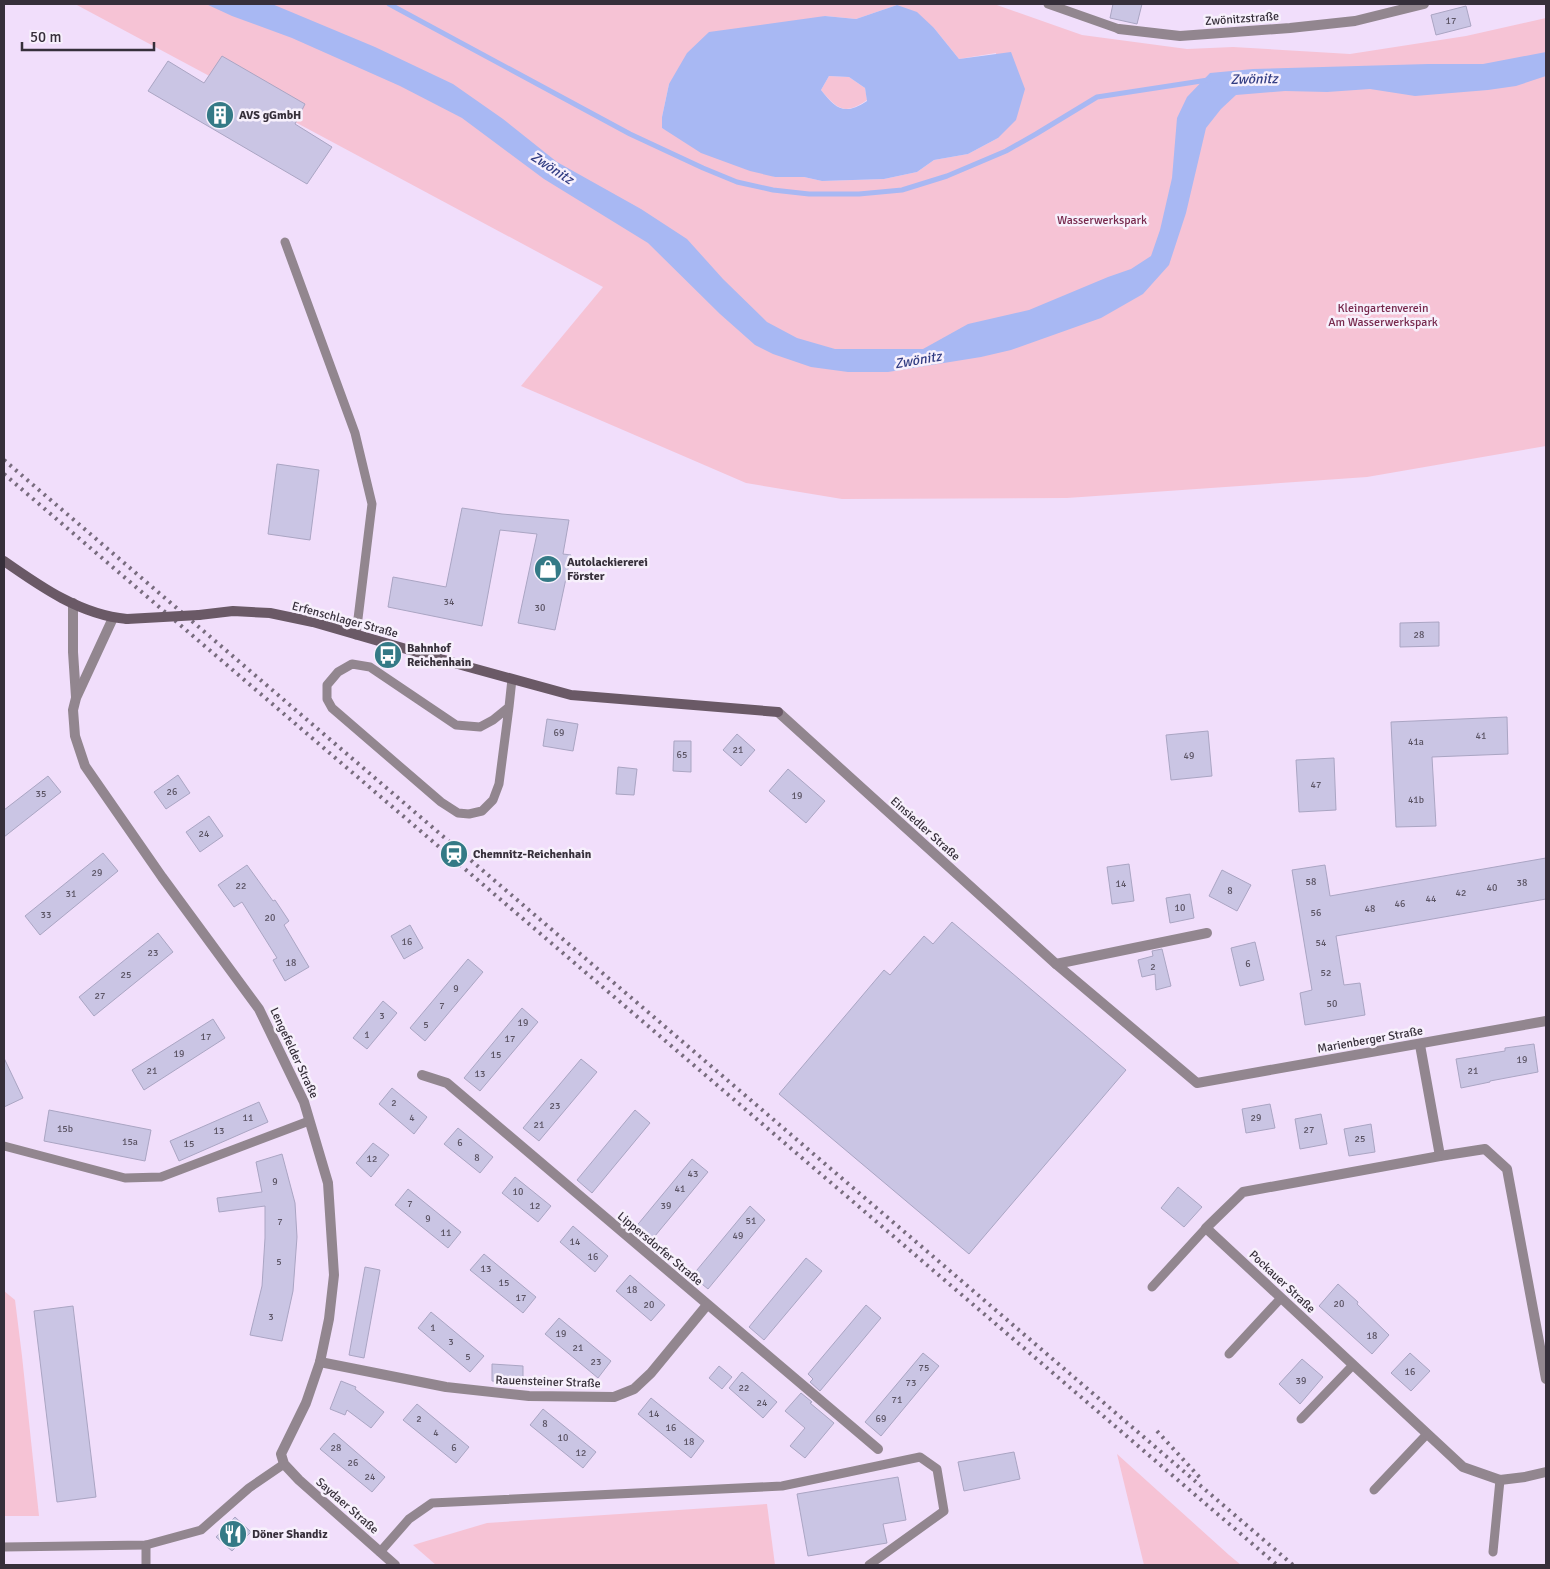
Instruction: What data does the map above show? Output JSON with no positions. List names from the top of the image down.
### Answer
{
  "streets": {
    "main road": ["Erfenschlager Straße"],
    "street": [
      "Zwönitzstraße",
      "Einsiedler Straße",
      "Marienberger Straße",
      "Lengefelder Straße",
      "Lippersdorfer Straße",
      "Pockauer Straße",
      "Rauensteiner Straße",
      "Saydaer Straße"
    ]
  },
  "crossings": [
    ["Erfenschlager Straße", "Einsiedler Straße"],
    ["Erfenschlager Straße", "Lengefelder Straße"],
    ["Einsiedler Straße", "Marienberger Straße"],
    ["Lengefelder Straße", "Rauensteiner Straße"],
    ["Lengefelder Straße", "Saydaer Straße"],
    ["Lippersdorfer Straße", "Rauensteiner Straße"]
  ],
  "water": ["Zwönitz"],
  "parks": ["Wasserwerkspark", "Kleingartenverein Am Wasserwerkspark"],
  "places": {
    "building": ["AVS gGmbH"],
    "shop": ["Autolackiererei Förster"],
    "bus stop": ["Bahnhof Reichenhain"],
    "station": ["Chemnitz-Reichenhain"],
    "restaurant": ["Döner Shandiz"]
  },
  "house_numbers": [
    "17",
    "34",
    "30",
    "28",
    "69",
    "41",
    "41a",
    "21",
    "65",
    "49",
    "47",
    "26",
    "35",
    "19",
    "41b",
    "24",
    "29",
    "58",
    "38",
    "14",
    "22",
    "40",
    "8",
    "42",
    "31",
    "44",
    "46",
    "10",
    "48",
    "56",
    "33",
    "20",
    "16",
    "54",
    "23",
    "18",
    "6",
    "2",
    "52",
    "25",
    "9",
    "27",
    "50",
    "7",
    "3",
    "19",
    "5",
    "1",
    "17",
    "17",
    "19",
    "15",
    "19",
    "21",
    "21",
    "13",
    "2",
    "23",
    "11",
    "4",
    "29",
    "21",
    "15b",
    "27",
    "13",
    "25",
    "15a",
    "6",
    "15",
    "8",
    "12",
    "43",
    "9",
    "41",
    "10",
    "7",
    "12",
    "39",
    "9",
    "51",
    "7",
    "11",
    "49",
    "14",
    "16",
    "5",
    "13",
    "15",
    "18",
    "17",
    "20",
    "20",
    "3",
    "1",
    "19",
    "18",
    "3",
    "21",
    "5",
    "23",
    "75",
    "16",
    "39",
    "73",
    "22",
    "71",
    "24",
    "14",
    "2",
    "69",
    "8",
    "16",
    "4",
    "10",
    "18",
    "28",
    "6",
    "12",
    "26",
    "24"
  ],
  "scale_bar": "50 m"
}
